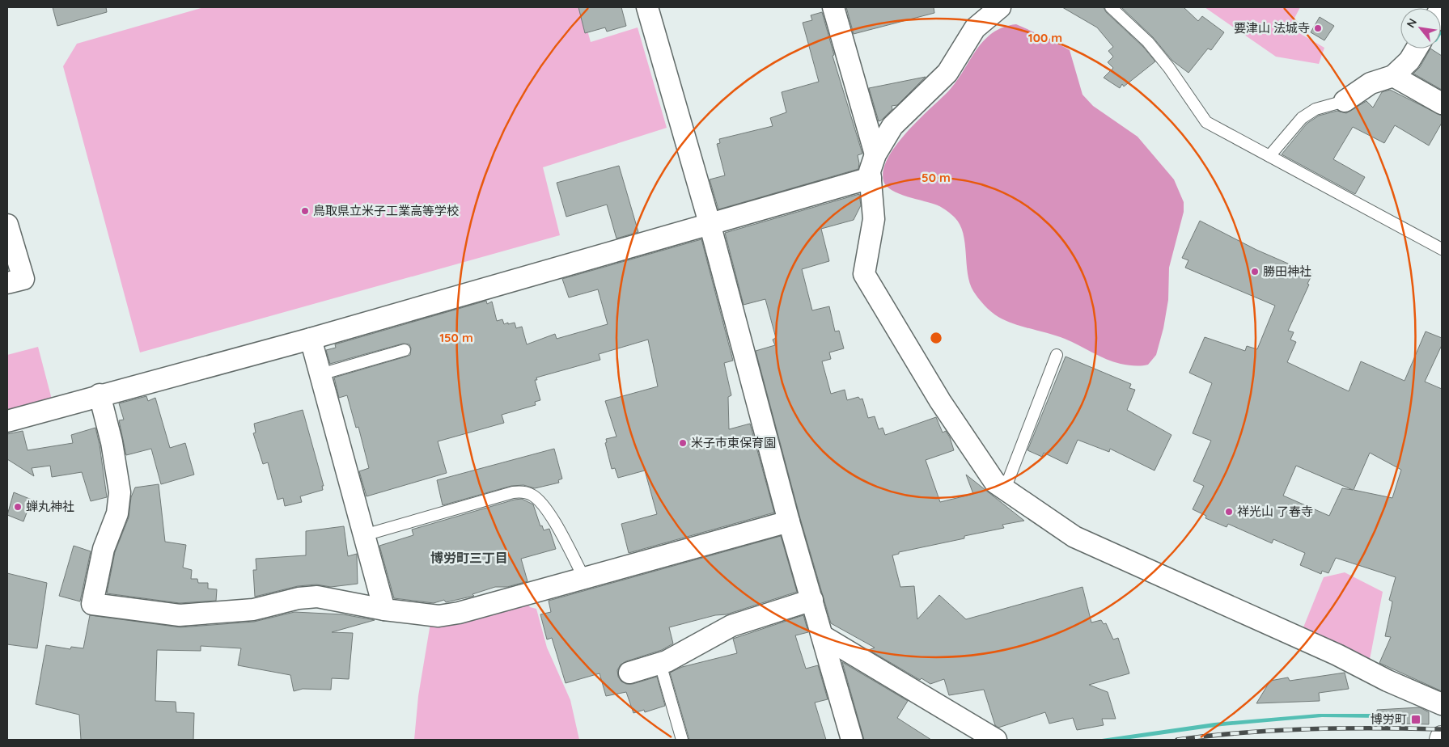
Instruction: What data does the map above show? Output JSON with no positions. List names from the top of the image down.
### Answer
{
  "districts": ["博労町三丁目"],
  "places": {
    "other": [
      "要津山 法城寺",
      "鳥取県立米子工業高等学校",
      "勝田神社",
      "米子市東保育園",
      "蝉丸神社",
      "祥光山 了春寺"
    ],
    "transit": ["博労町"]
  },
  "north": "top left",
  "rings": ["100 m", "50 m", "150 m"]
}
